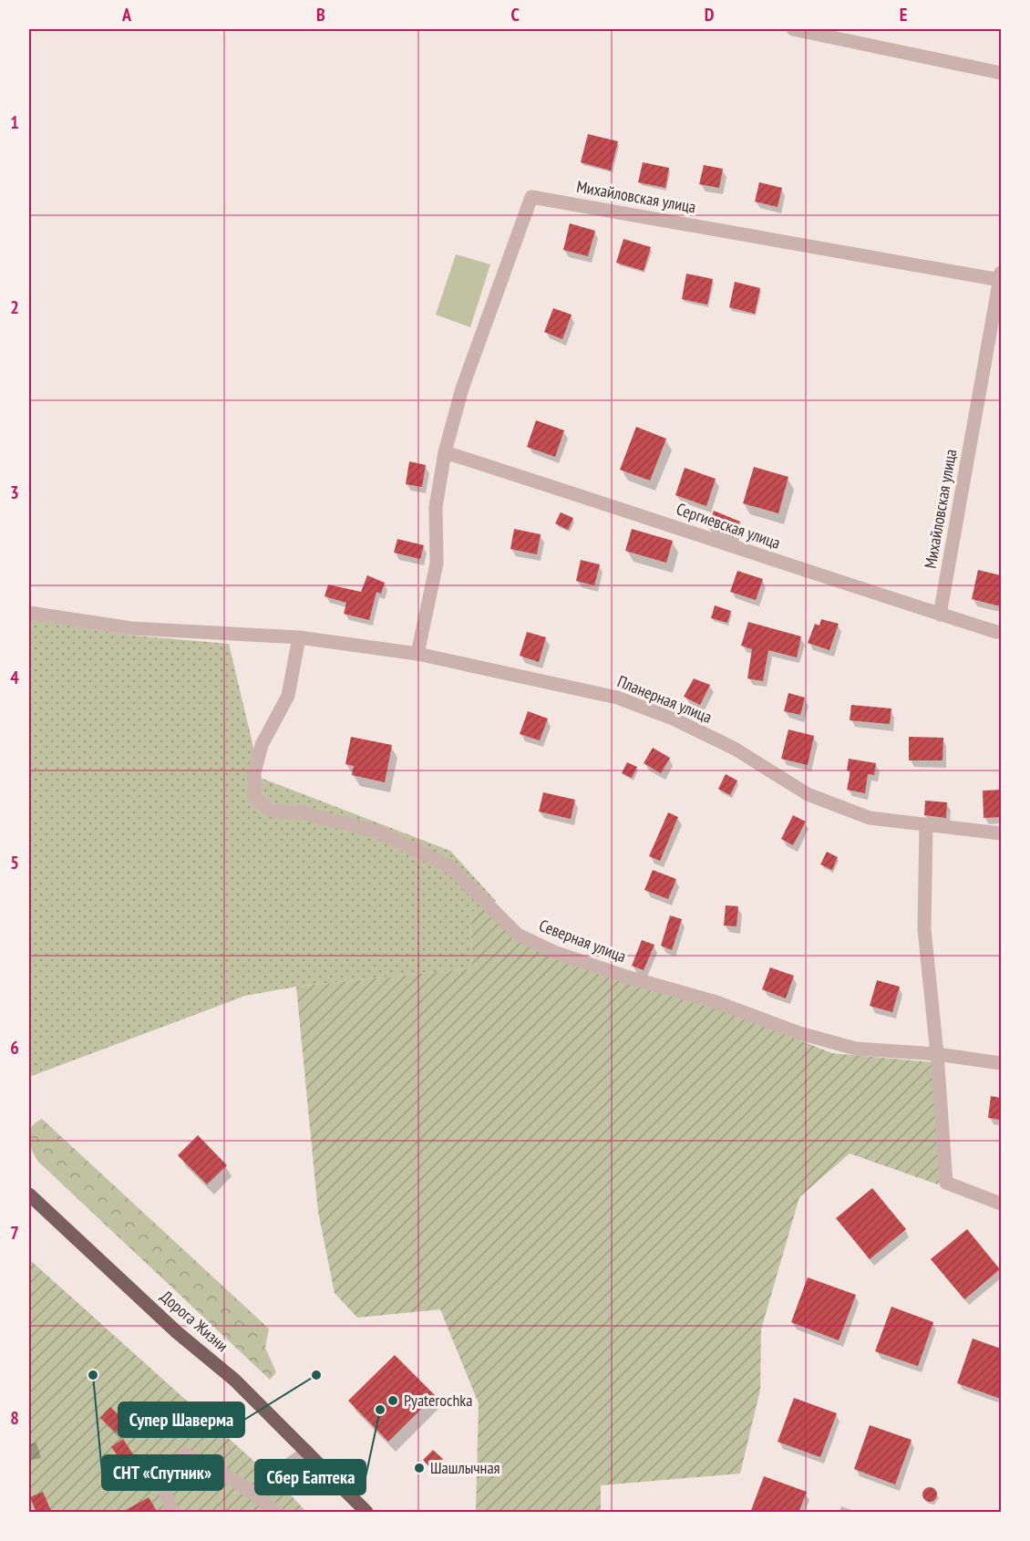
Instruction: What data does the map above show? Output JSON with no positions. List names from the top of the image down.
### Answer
{
  "streets": {
    "main road": ["Дорога Жизни"],
    "street": [
      "Михайловская улица",
      "Сергиевская улица",
      "Планерная улица",
      "Северная улица"
    ]
  },
  "crossings": [
    ["Михайловская улица", "Сергиевская улица"],
    ["Планерная улица", "Северная улица"]
  ],
  "places": [
    "СНТ «Спутник»",
    "Супер Шаверма",
    "Pyaterochka",
    "Сбер Еаптека",
    "Шашлычная"
  ],
  "grid": {
    "columns": [
      "A",
      "B",
      "C",
      "D",
      "E"
    ],
    "rows": [
      "1",
      "2",
      "3",
      "4",
      "5",
      "6",
      "7",
      "8"
    ]
  }
}
